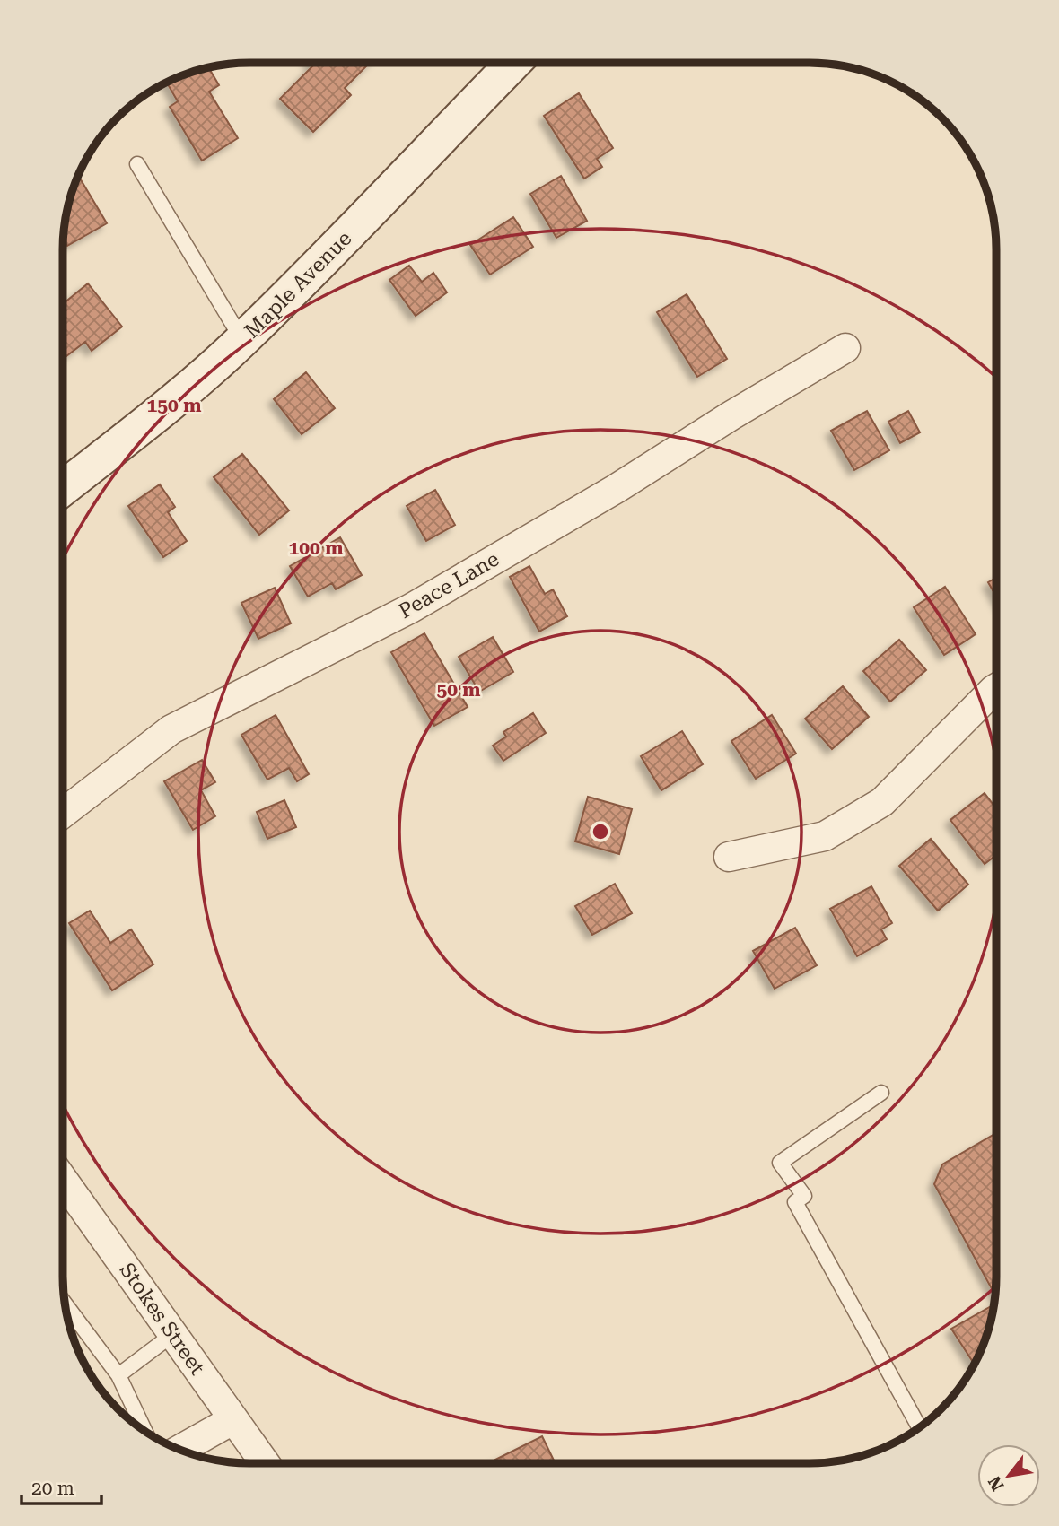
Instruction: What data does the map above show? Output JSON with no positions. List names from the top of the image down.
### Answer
{
  "streets": {
    "main road": ["Maple Avenue"],
    "street": ["Peace Lane", "Stokes Street"]
  },
  "scale_bar": "20 m",
  "north": "bottom left",
  "rings": ["150 m", "100 m", "50 m"]
}
